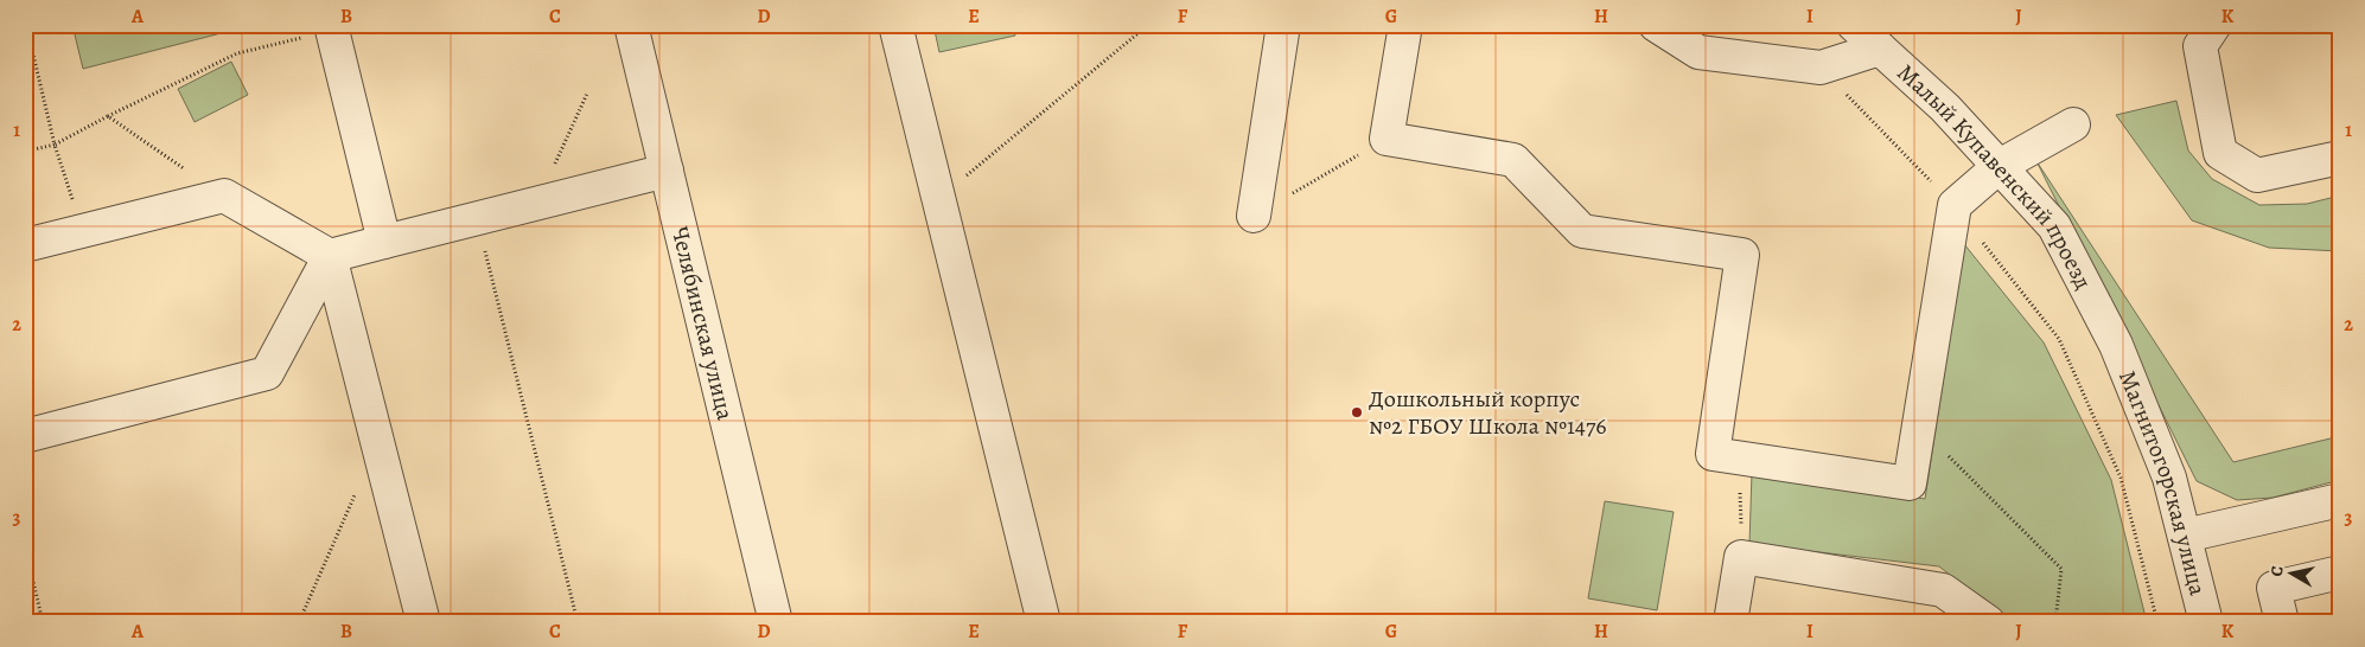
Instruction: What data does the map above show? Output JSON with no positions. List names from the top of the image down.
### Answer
{
  "streets": {
    "street": ["Малый Купавенский проезд", "Челябинская улица", "Магнитогорская улица"]
  },
  "crossings": [
    ["Малый Купавенский проезд", "Магнитогорская улица"]
  ],
  "places": ["Дошкольный корпус №2 ГБОУ Школа №1476"],
  "north": "left",
  "grid": {
    "columns": [
      "A",
      "B",
      "C",
      "D",
      "E",
      "F",
      "G",
      "H",
      "I",
      "J",
      "K"
    ],
    "rows": ["1", "2", "3"]
  }
}
